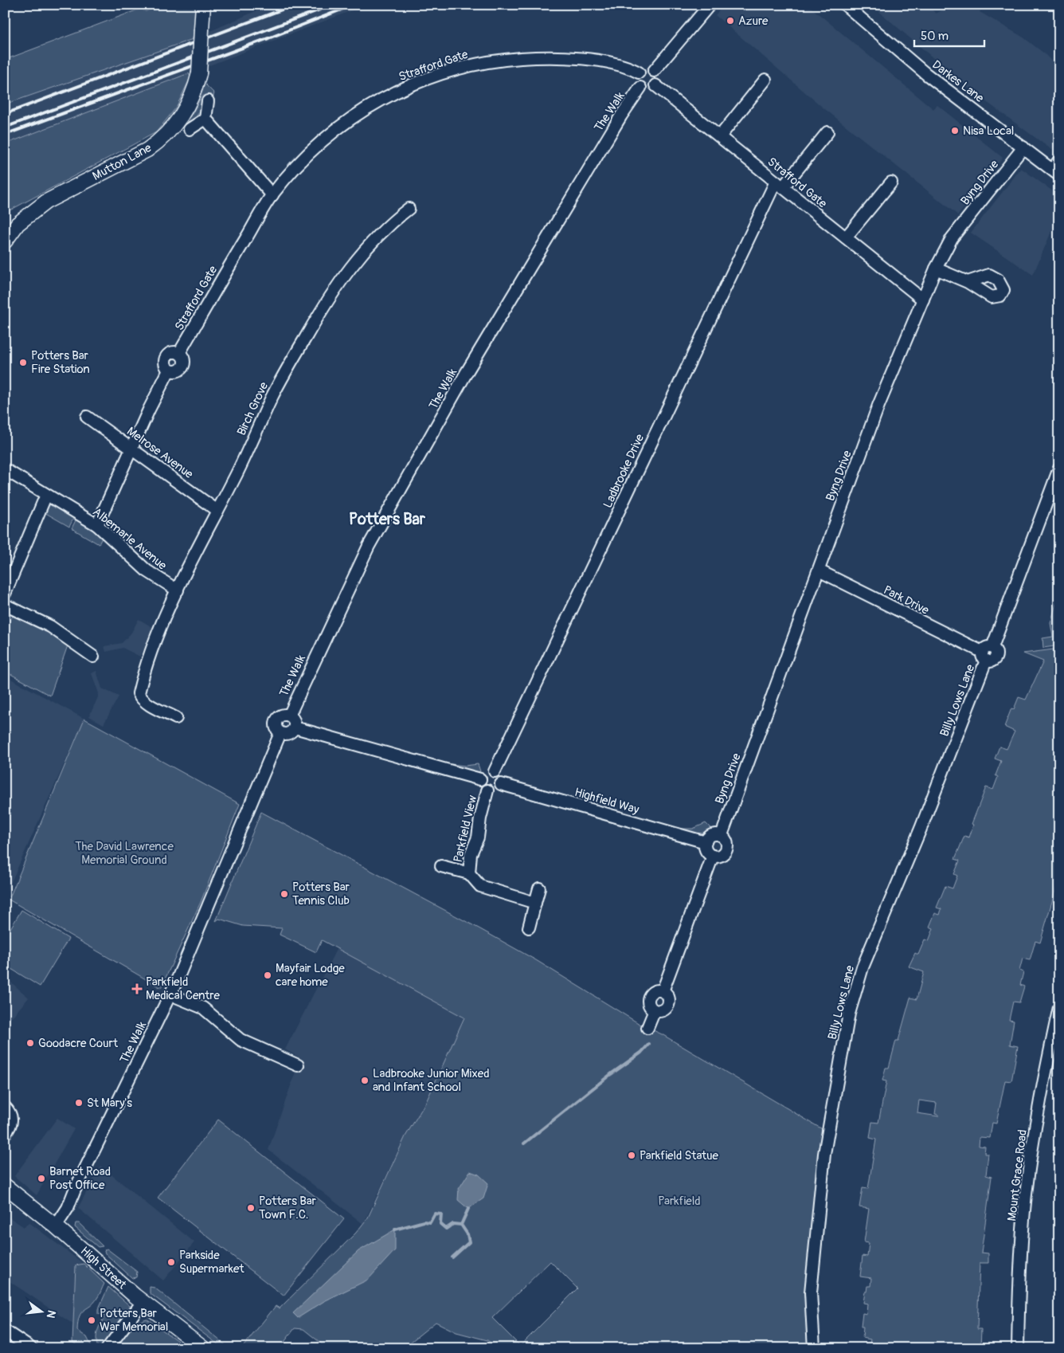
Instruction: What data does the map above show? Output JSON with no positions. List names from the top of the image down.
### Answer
{
  "streets": {
    "main road": ["Mutton Lane", "High Street"],
    "street": [
      "Strafford Gate",
      "Darkes Lane",
      "The Walk",
      "Byng Drive",
      "Birch Grove",
      "Melrose Avenue",
      "Ladbrooke Drive",
      "Albemarle Avenue",
      "Park Drive",
      "Billy Lows Lane",
      "Highfield Way",
      "Parkfield View",
      "Mount Grace Road"
    ]
  },
  "crossings": [
    ["Strafford Gate", "The Walk"],
    ["Strafford Gate", "Byng Drive"],
    ["Strafford Gate", "Melrose Avenue"],
    ["Strafford Gate", "Ladbrooke Drive"],
    ["Strafford Gate", "Albemarle Avenue"],
    ["Darkes Lane", "Byng Drive"],
    ["The Walk", "High Street"],
    ["Byng Drive", "Park Drive"],
    ["Byng Drive", "Highfield Way"],
    ["Birch Grove", "Melrose Avenue"],
    ["Birch Grove", "Albemarle Avenue"],
    ["Ladbrooke Drive", "Highfield Way"],
    ["Ladbrooke Drive", "Parkfield View"],
    ["Park Drive", "Billy Lows Lane"],
    ["Highfield Way", "Parkfield View"]
  ],
  "districts": ["Potters Bar"],
  "parks": ["The David Lawrence Memorial Ground", "Parkfield"],
  "places": {
    "other": [
      "Azure",
      "Nisa Local",
      "Potters Bar Fire Station",
      "Potters Bar Tennis Club",
      "Mayfair Lodge care home",
      "Goodacre Court",
      "Ladbrooke Junior Mixed and Infant School",
      "St Mary's",
      "Parkfield Statue",
      "Barnet Road Post Office",
      "Potters Bar Town F.C.",
      "Parkside Supermarket",
      "Potters Bar War Memorial"
    ],
    "health": ["Parkfield Medical Centre"]
  },
  "scale_bar": "50 m",
  "north": "right"
}
